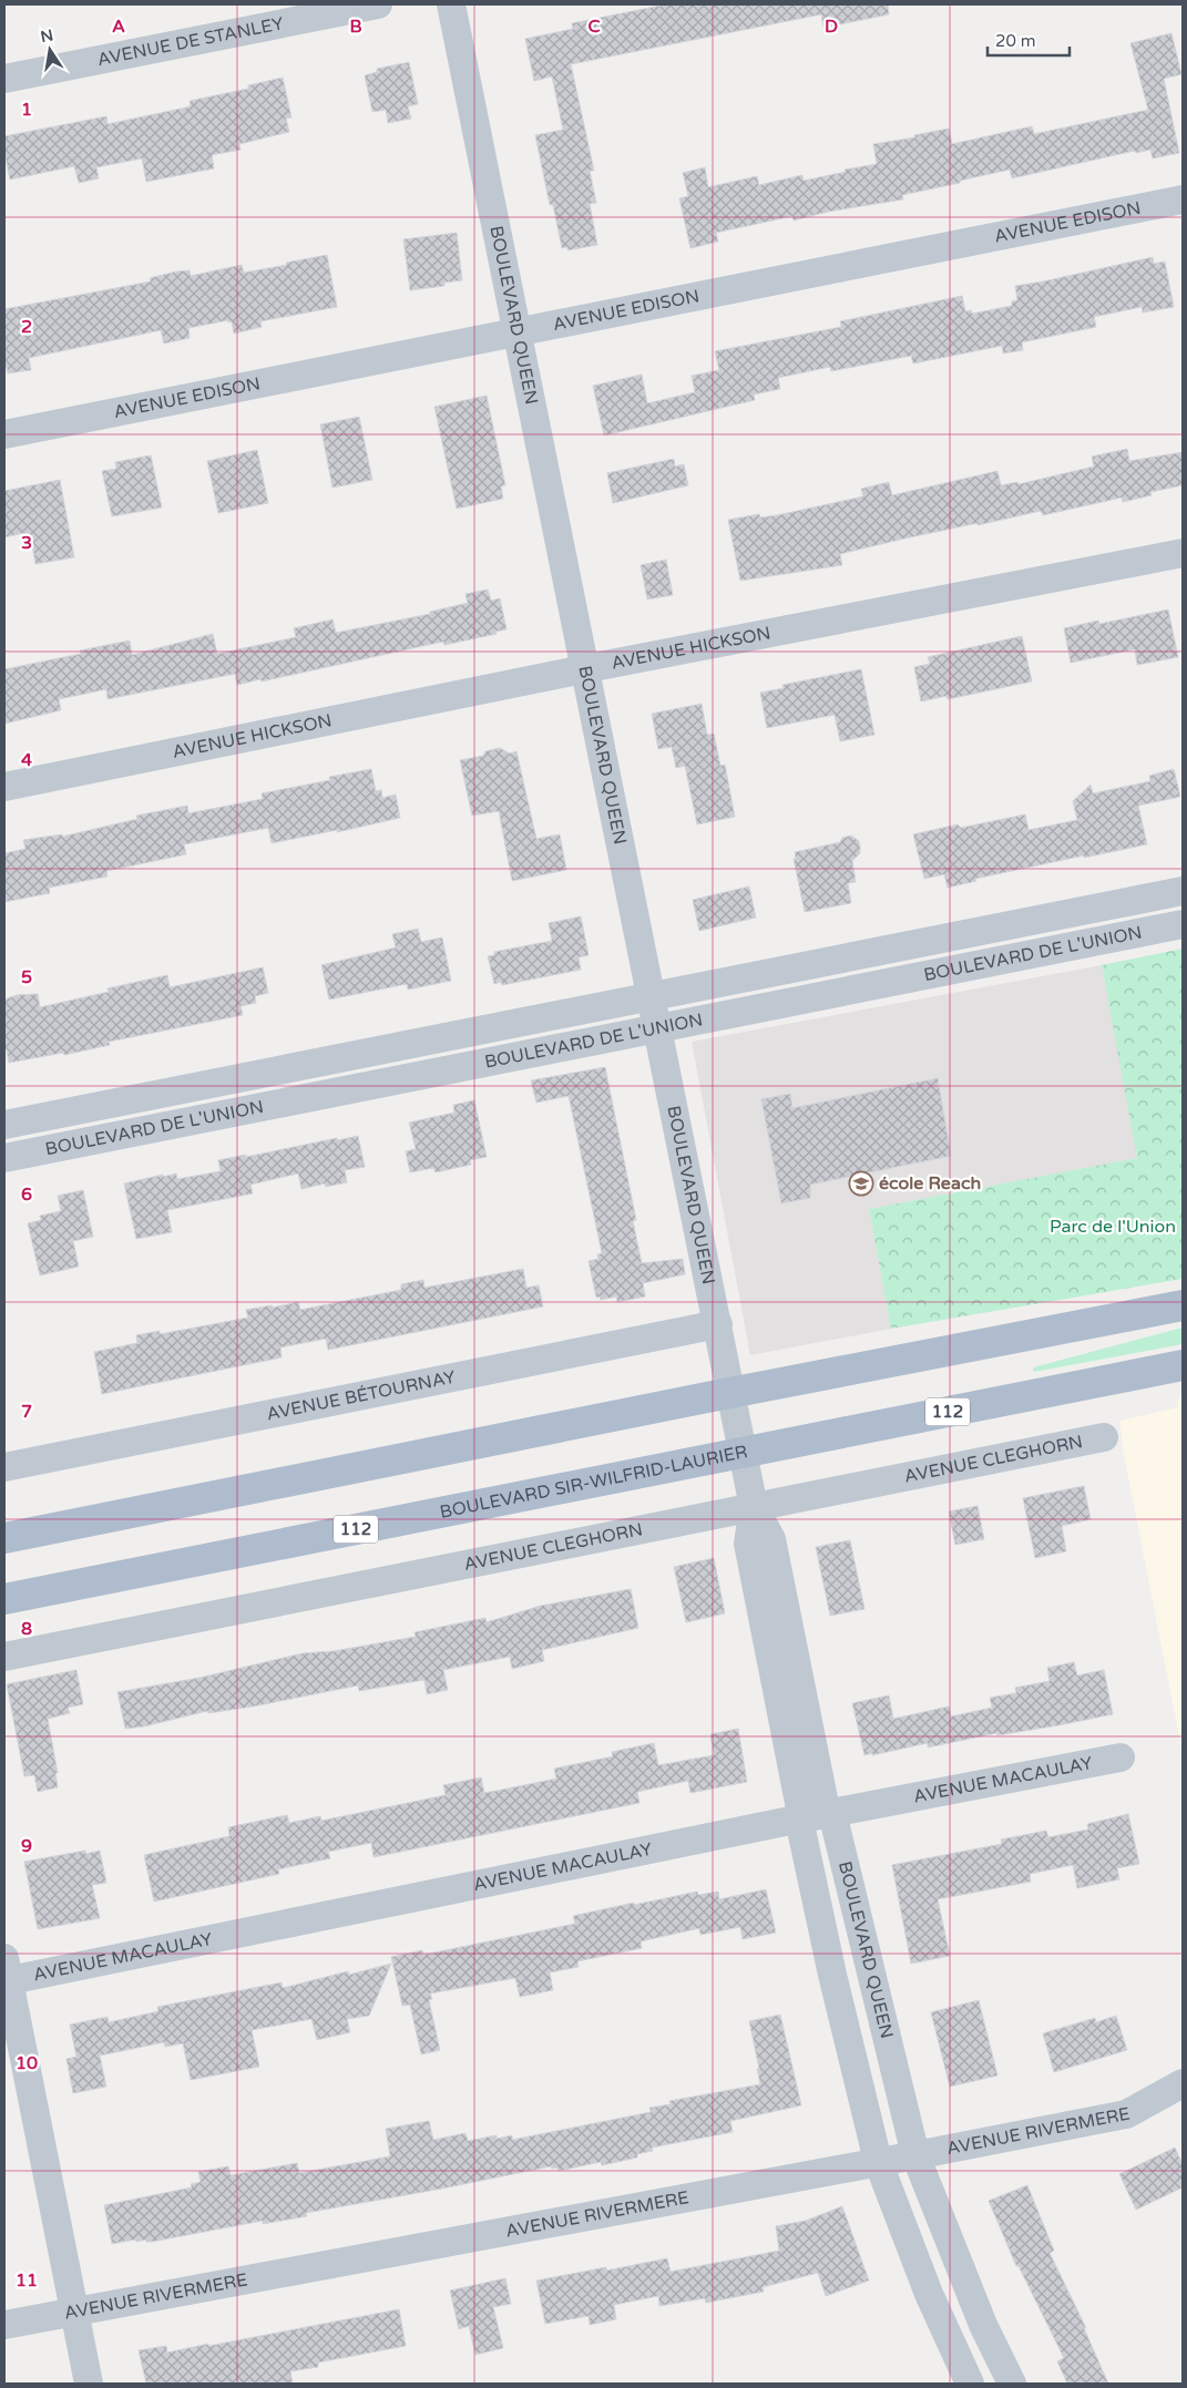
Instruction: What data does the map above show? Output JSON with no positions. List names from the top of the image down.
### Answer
{
  "streets": {
    "main road": ["112", "BOULEVARD SIR-WILFRID-LAURIER"],
    "street": [
      "AVENUE DE STANLEY",
      "AVENUE EDISON",
      "BOULEVARD QUEEN",
      "AVENUE HICKSON",
      "BOULEVARD DE L'UNION",
      "AVENUE BÉTOURNAY",
      "AVENUE CLEGHORN",
      "AVENUE MACAULAY",
      "AVENUE RIVERMERE"
    ]
  },
  "crossings": [
    ["AVENUE EDISON", "BOULEVARD QUEEN"],
    ["BOULEVARD QUEEN", "AVENUE HICKSON"],
    ["BOULEVARD QUEEN", "BOULEVARD DE L'UNION"],
    ["BOULEVARD QUEEN", "AVENUE BÉTOURNAY"],
    ["BOULEVARD QUEEN", "AVENUE CLEGHORN"],
    ["BOULEVARD QUEEN", "BOULEVARD SIR-WILFRID-LAURIER"],
    ["BOULEVARD QUEEN", "AVENUE MACAULAY"],
    ["BOULEVARD QUEEN", "AVENUE RIVERMERE"]
  ],
  "parks": ["Parc de l'Union"],
  "places": {
    "school or university": ["école Reach"]
  },
  "scale_bar": "20 m",
  "north": "top",
  "grid": {
    "columns": [
      "A",
      "B",
      "C",
      "D"
    ],
    "rows": [
      "1",
      "2",
      "3",
      "4",
      "5",
      "6",
      "7",
      "8",
      "9",
      "10",
      "11"
    ]
  }
}
